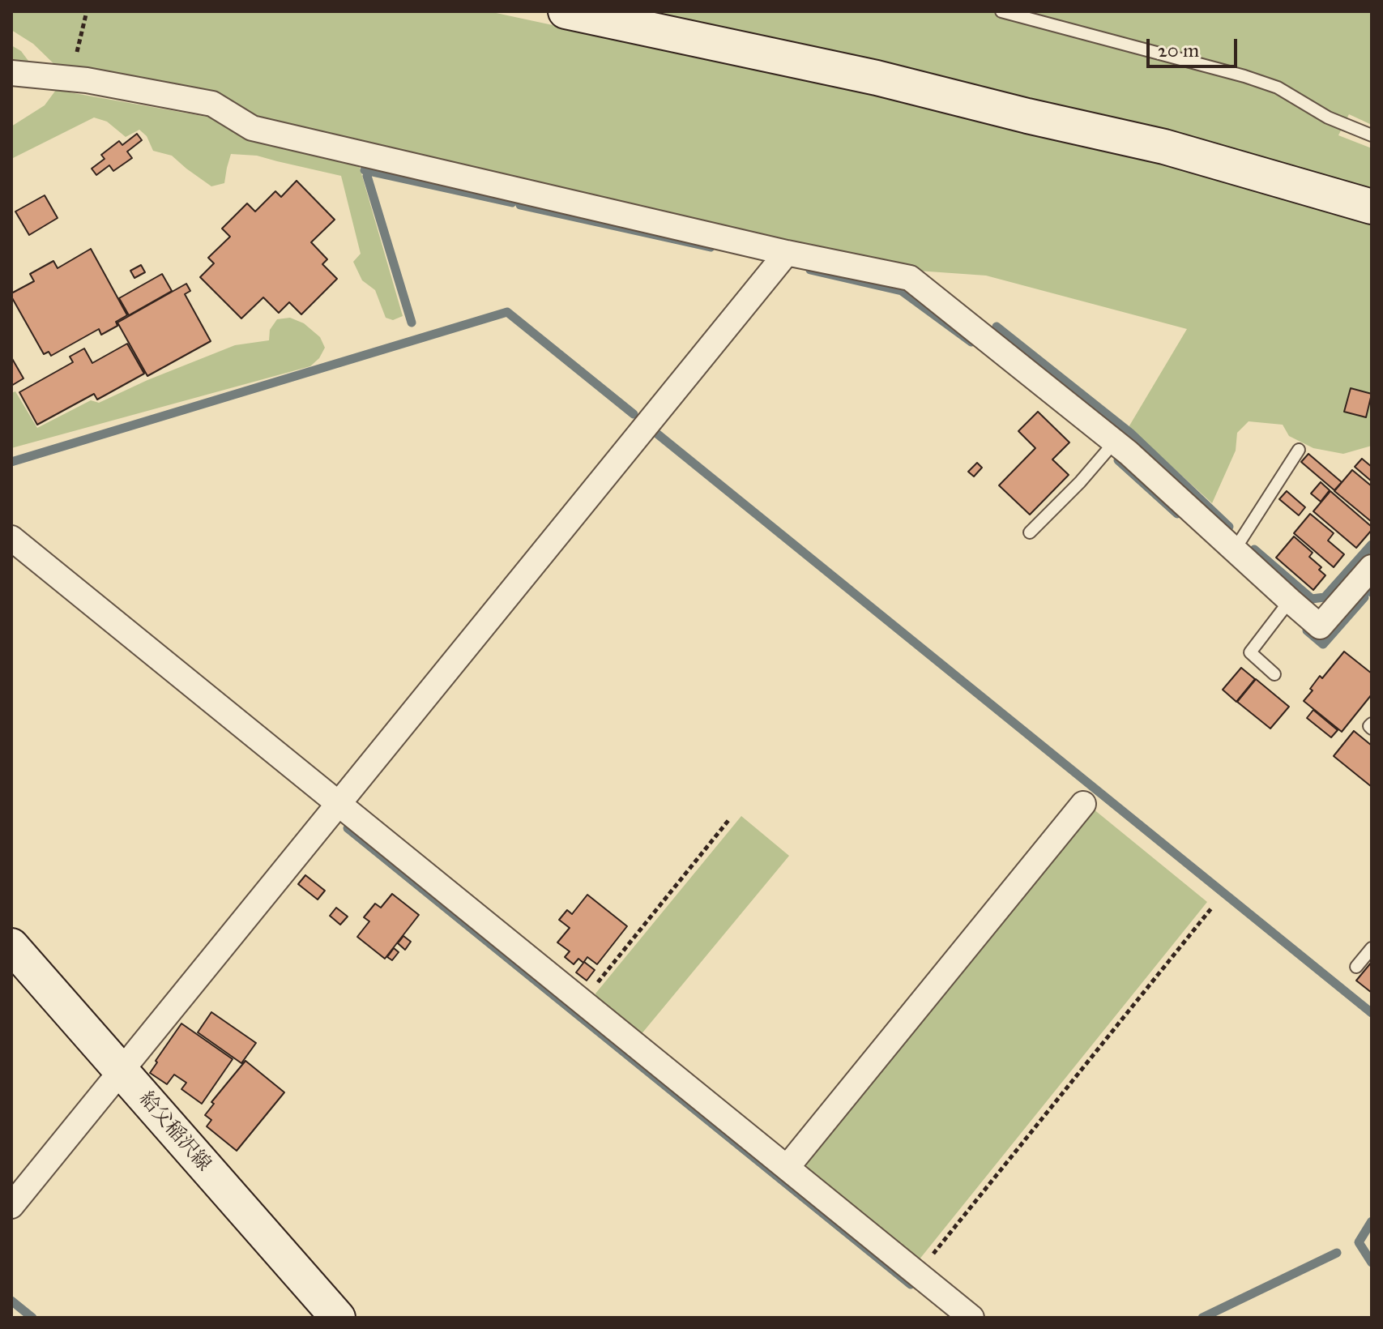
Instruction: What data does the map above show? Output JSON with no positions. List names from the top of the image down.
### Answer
{
  "streets": {
    "street": ["給父稲沢線"]
  },
  "scale_bar": "20 m"
}
